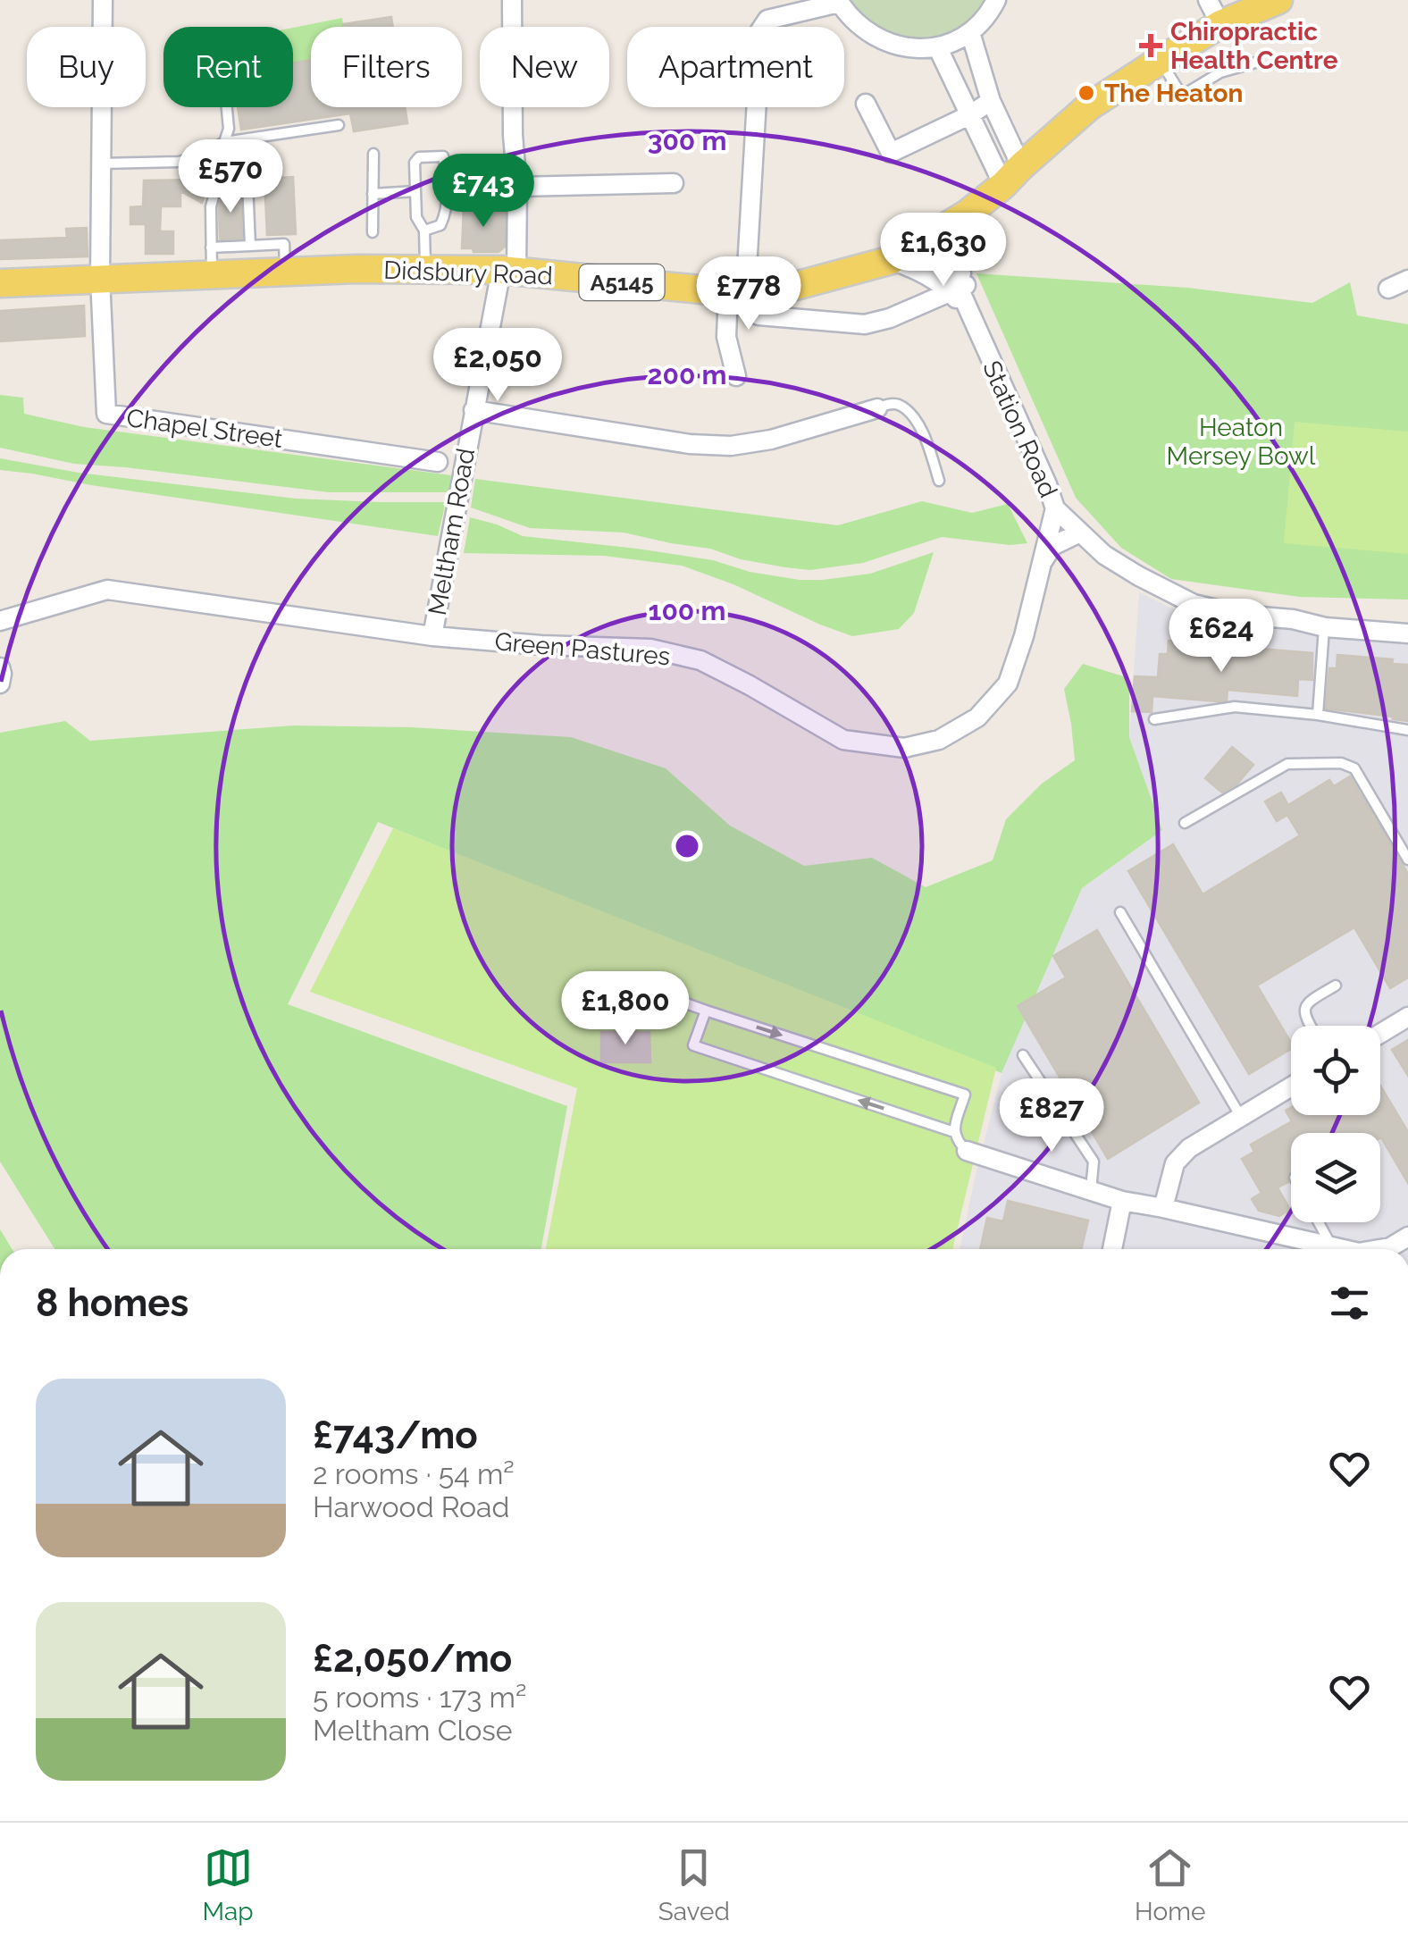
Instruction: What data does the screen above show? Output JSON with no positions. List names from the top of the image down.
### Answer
{
  "streets": {
    "main road": ["Didsbury Road", "A5145"],
    "street": [
      "Chapel Street",
      "Station Road",
      "Meltham Road",
      "Green Pastures"
    ]
  },
  "crossings": [
    ["Didsbury Road", "Chapel Street"],
    ["Didsbury Road", "Station Road"],
    ["Didsbury Road", "Meltham Road"],
    ["Station Road", "Green Pastures"],
    ["Meltham Road", "Green Pastures"]
  ],
  "parks": ["Heaton Mersey Bowl"],
  "places": {
    "health": ["Chiropractic Health Centre"],
    "other": ["The Heaton"]
  },
  "page": {
    "chip": [
      "Buy",
      "Rent",
      "Filters",
      "New",
      "Apartment"
    ],
    "price": [
      "£570",
      "£743",
      "£1,630",
      "£778",
      "£2,050",
      "£624",
      "£1,800",
      "£827"
    ],
    "heading": "8 homes",
    "list": [
      {
        "name": "£743/mo",
        "note": "2 rooms · 54 m² · Harwood Road"
      },
      {
        "name": "£2,050/mo",
        "note": "5 rooms · 173 m² · Meltham Close"
      }
    ],
    "tabs": ["Map", "Saved", "Home"]
  },
  "rings": ["300 m", "200 m", "100 m"]
}
